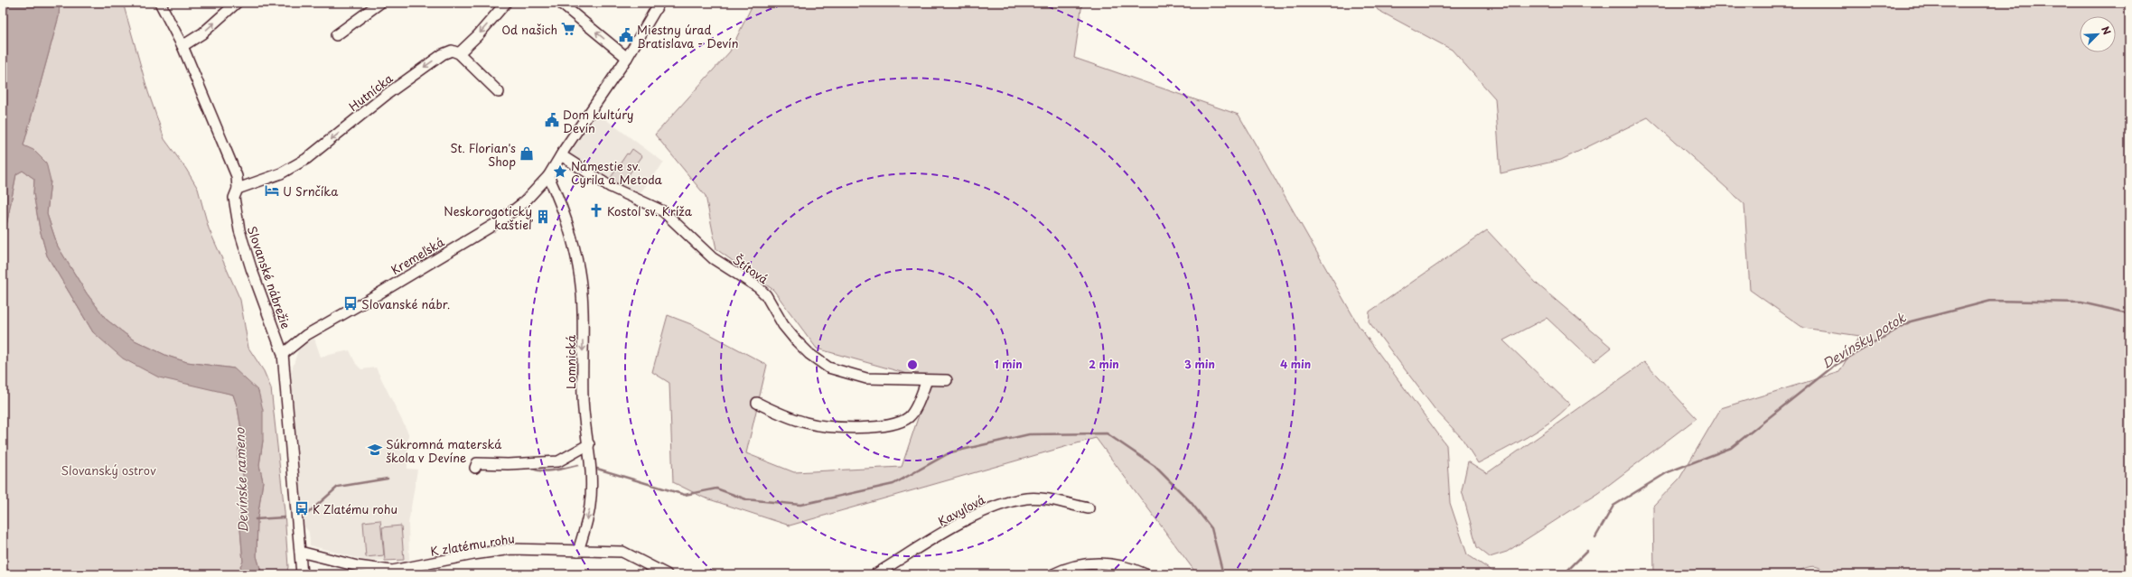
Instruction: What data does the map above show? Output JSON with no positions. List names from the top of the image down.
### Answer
{
  "streets": {
    "street": [
      "Hutnícka",
      "Kremeľská",
      "Štítová",
      "Slovanské nábrežie",
      "Lomnická",
      "Kavyľová",
      "K zlatému rohu"
    ]
  },
  "crossings": [
    ["Hutnícka", "Slovanské nábrežie"],
    ["Kremeľská", "Štítová"],
    ["Kremeľská", "Slovanské nábrežie"],
    ["Kremeľská", "Lomnická"],
    ["Slovanské nábrežie", "K zlatému rohu"],
    ["Lomnická", "K zlatému rohu"]
  ],
  "one_way": ["Hutnícka", "Lomnická"],
  "water": ["Devínsky potok", "Devínske rameno"],
  "parks": ["Slovanský ostrov"],
  "places": {
    "supermarket": ["Od našich"],
    "public building": ["Miestny úrad Bratislava - Devín", "Dom kultúry Devín"],
    "shop": ["St. Florian's Shop"],
    "place": ["Námestie sv. Cyrila a Metoda"],
    "hotel": ["U Srnčíka"],
    "church": ["Kostol sv. Kríža"],
    "building": ["Neskorogotický kaštieľ"],
    "bus stop": ["Slovanské nábr.", "K Zlatému rohu"],
    "school or university": ["Súkromná materská škola v Devíne"]
  },
  "north": "top right",
  "rings": [
    "1 min",
    "2 min",
    "3 min",
    "4 min"
  ]
}
